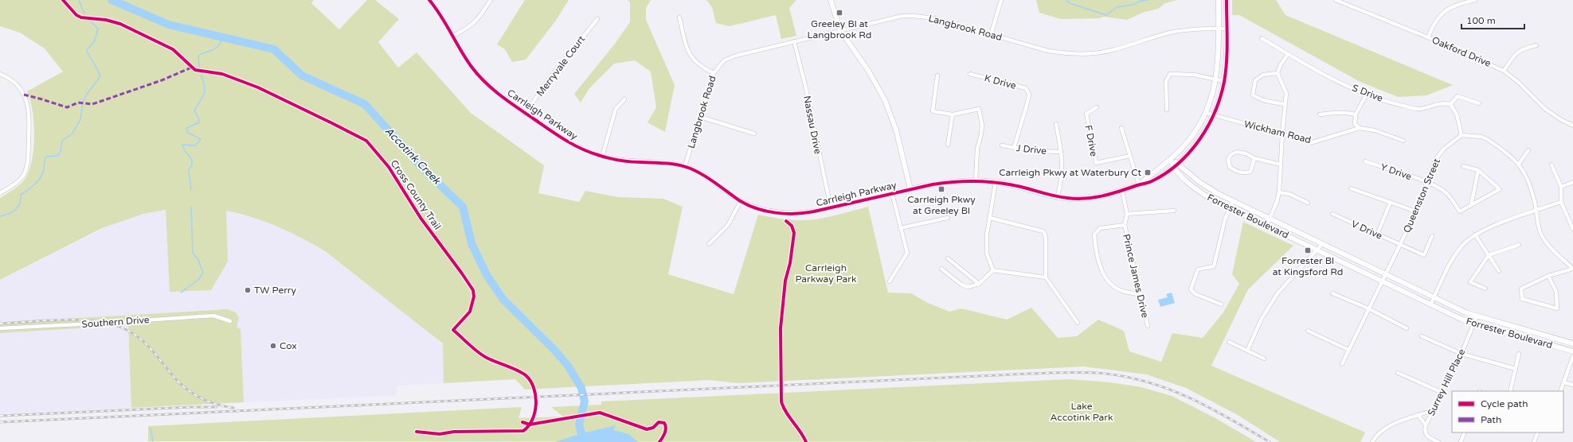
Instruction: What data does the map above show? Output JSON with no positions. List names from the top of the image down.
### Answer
{
  "streets": {
    "street": [
      "Langbrook Road",
      "Oakford Drive",
      "Merryvale Court",
      "K Drive",
      "S Drive",
      "Carrleigh Parkway",
      "Nassau Drive",
      "Wickham Road",
      "F Drive",
      "J Drive",
      "Y Drive",
      "Queenston Street",
      "Forrester Boulevard",
      "V Drive",
      "Prince James Drive",
      "Southern Drive",
      "Surrey Hill Place"
    ],
    "cycle path": ["Cross County Trail"]
  },
  "crossings": [
    ["Langbrook Road", "Carrleigh Parkway"],
    ["Langbrook Road", "Nassau Drive"],
    ["Merryvale Court", "Carrleigh Parkway"],
    ["K Drive", "J Drive"],
    ["Carrleigh Parkway", "Nassau Drive"],
    ["Carrleigh Parkway", "Wickham Road"],
    ["Carrleigh Parkway", "Forrester Boulevard"],
    ["Y Drive", "Queenston Street"],
    ["Queenston Street", "Forrester Boulevard"],
    ["Queenston Street", "V Drive"],
    ["Forrester Boulevard", "Surrey Hill Place"]
  ],
  "water": ["Accotink Creek"],
  "parks": ["Carrleigh Parkway Park", "Lake Accotink Park"],
  "places": {
    "transit": [
      "Greeley Bl at Langbrook Rd",
      "Carrleigh Pkwy at Waterbury Ct",
      "Carrleigh Pkwy at Greeley Bl",
      "Forrester Bl at Kingsford Rd"
    ],
    "other": ["TW Perry", "Cox"]
  },
  "legend": ["Cycle path", "Path"],
  "scale_bar": "100 m"
}
